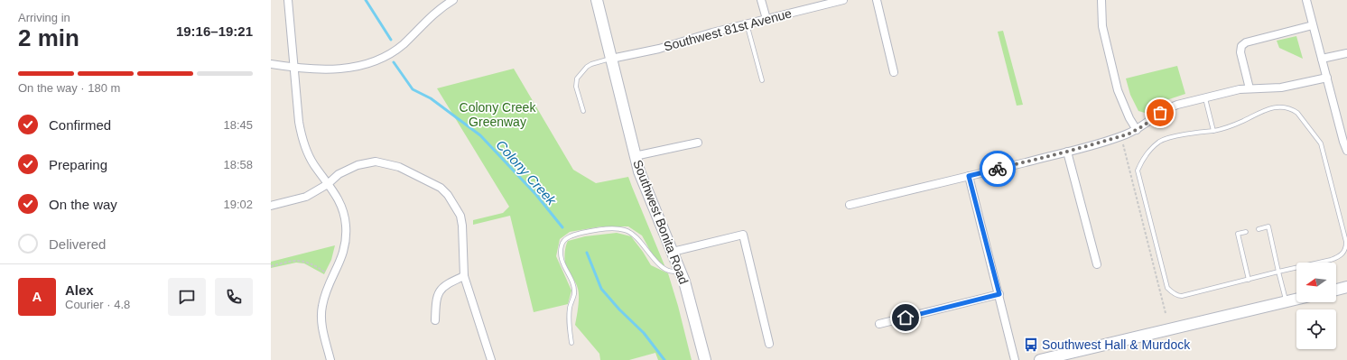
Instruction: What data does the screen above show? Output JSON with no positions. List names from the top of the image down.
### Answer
{
  "streets": {
    "main road": ["Southwest Bonita Road"],
    "street": ["Southwest 81st Avenue"]
  },
  "crossings": [
    ["Southwest 81st Avenue", "Southwest Bonita Road"]
  ],
  "water": ["Colony Creek"],
  "parks": ["Colony Creek Greenway"],
  "places": {
    "bus stop": ["Southwest Hall & Murdock"]
  },
  "north": "left",
  "page": {
    "heading": ["2 min", "Arriving in", "19:16–19:21"],
    "panel": ["Alex", "Courier · 4.8"],
    "bar": "On the way · 180 m",
    "list": [
      ["Confirmed", "18:45"],
      ["Preparing", "18:58"],
      ["On the way", "19:02"],
      "Delivered"
    ],
    "round": "A"
  }
}
